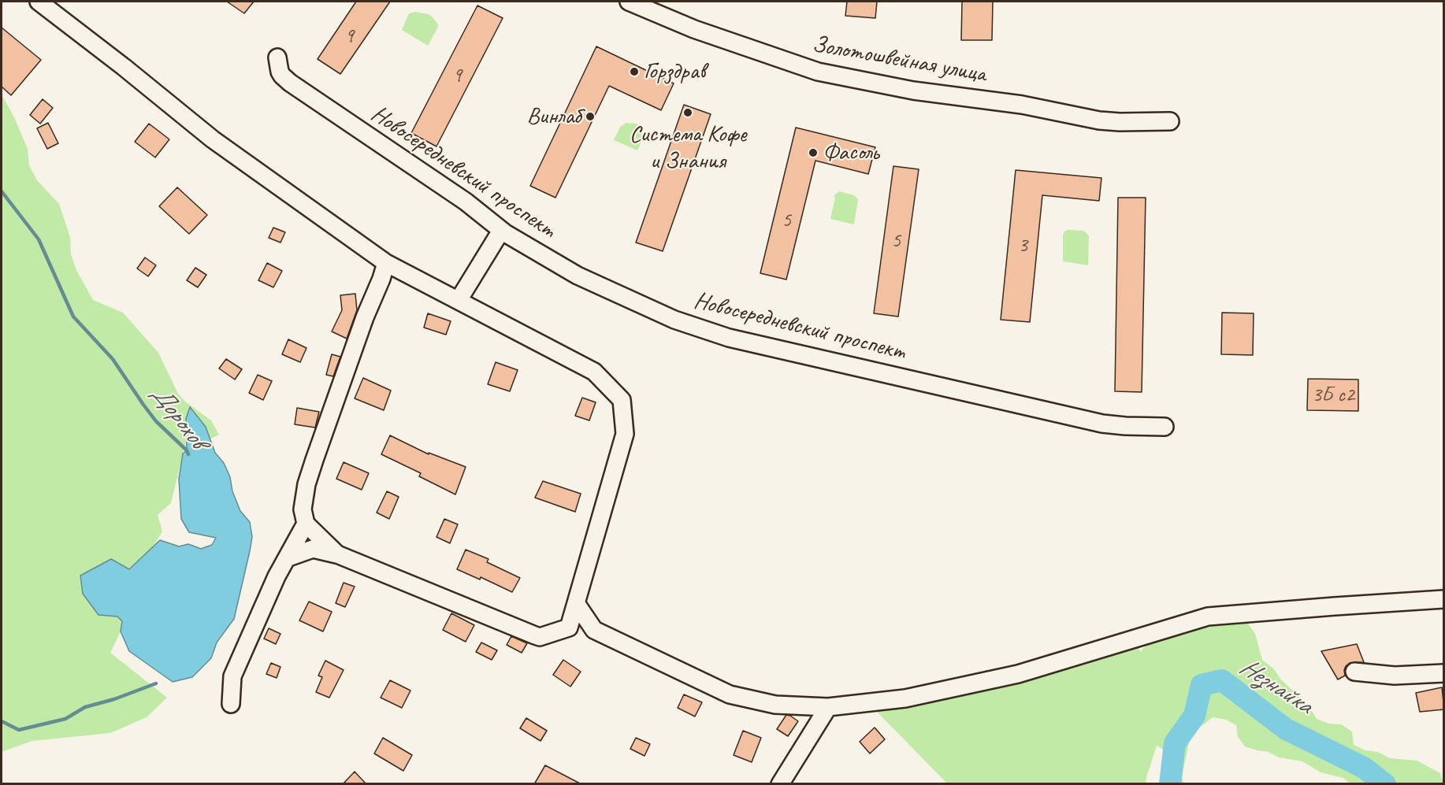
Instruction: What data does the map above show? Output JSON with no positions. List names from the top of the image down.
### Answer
{
  "streets": {
    "street": ["Золотошвейная улица", "Новосередневский проспект"]
  },
  "water": ["Дорохов", "Незнайка"],
  "places": [
    "Горздрав",
    "Система Кофе и Знания",
    "Винлаб",
    "Фасоль"
  ],
  "house_numbers": [
    "9",
    "9",
    "5",
    "5",
    "3",
    "3Б с2"
  ]
}
